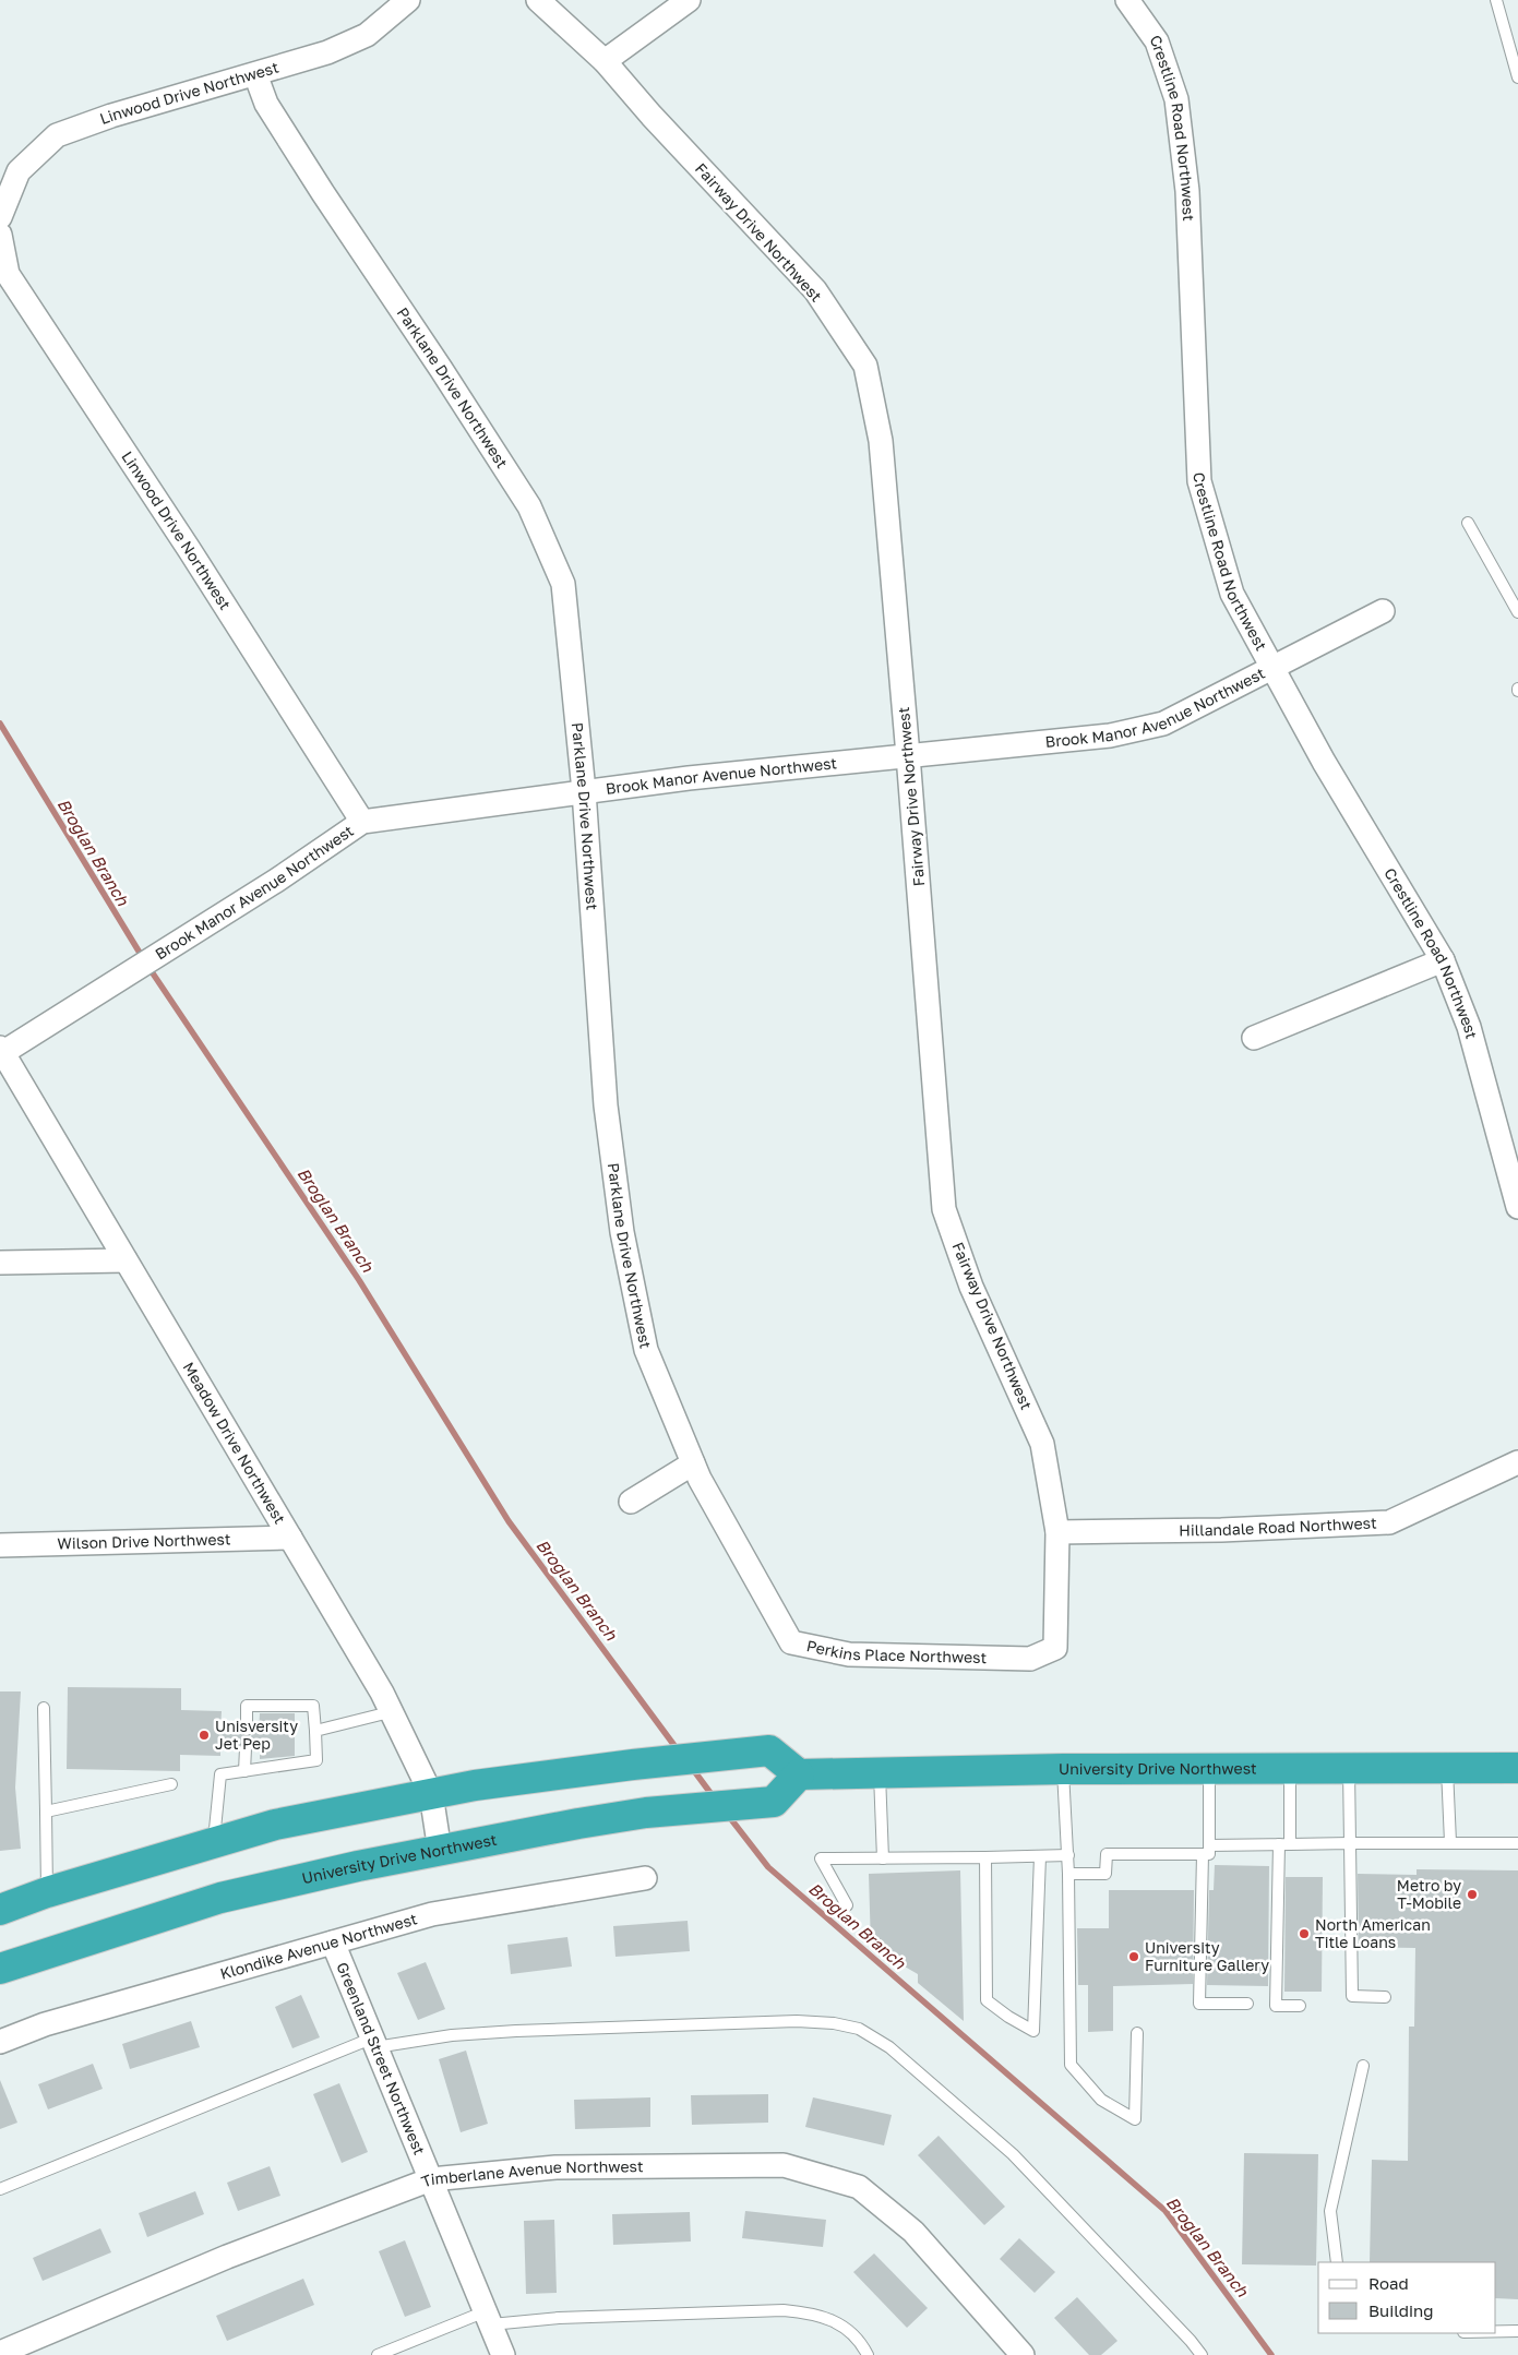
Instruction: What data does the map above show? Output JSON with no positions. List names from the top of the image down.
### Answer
{
  "streets": {
    "highway": ["University Drive Northwest"],
    "street": [
      "Linwood Drive Northwest",
      "Crestline Road Northwest",
      "Fairway Drive Northwest",
      "Parklane Drive Northwest",
      "Brook Manor Avenue Northwest",
      "Meadow Drive Northwest",
      "Hillandale Road Northwest",
      "Wilson Drive Northwest",
      "Perkins Place Northwest",
      "Klondike Avenue Northwest",
      "Greenland Street Northwest",
      "Timberlane Avenue Northwest"
    ]
  },
  "crossings": [
    ["Linwood Drive Northwest", "Parklane Drive Northwest"],
    ["Linwood Drive Northwest", "Brook Manor Avenue Northwest"],
    ["Crestline Road Northwest", "Brook Manor Avenue Northwest"],
    ["Fairway Drive Northwest", "Brook Manor Avenue Northwest"],
    ["Fairway Drive Northwest", "Hillandale Road Northwest"],
    ["Fairway Drive Northwest", "Perkins Place Northwest"],
    ["Parklane Drive Northwest", "Brook Manor Avenue Northwest"],
    ["Parklane Drive Northwest", "Perkins Place Northwest"],
    ["Brook Manor Avenue Northwest", "Meadow Drive Northwest"],
    ["Meadow Drive Northwest", "Wilson Drive Northwest"],
    ["Meadow Drive Northwest", "University Drive Northwest"],
    ["Klondike Avenue Northwest", "Greenland Street Northwest"],
    ["Greenland Street Northwest", "Timberlane Avenue Northwest"]
  ],
  "water": ["Broglan Branch"],
  "places": [
    "Unisversity Jet Pep",
    "Metro by T-Mobile",
    "North American Title Loans",
    "University Furniture Gallery"
  ],
  "legend": ["Road", "Building"]
}
